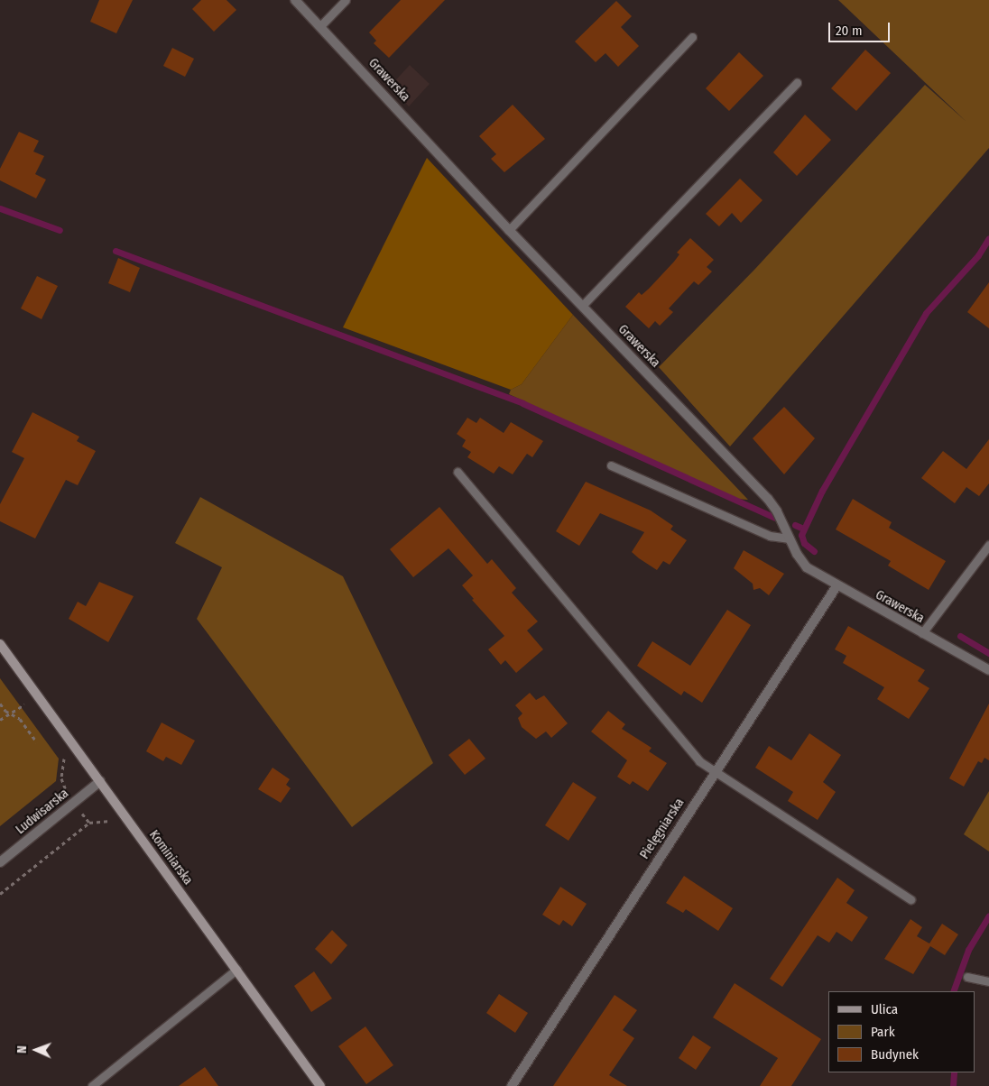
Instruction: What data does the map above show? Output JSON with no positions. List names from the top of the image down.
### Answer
{
  "streets": {
    "street": [
      "Grawerska",
      "Ludwisarska",
      "Pielęgniarska",
      "Kominiarska"
    ]
  },
  "crossings": [
    ["Grawerska", "Pielęgniarska"],
    ["Ludwisarska", "Kominiarska"]
  ],
  "legend": ["Ulica", "Park", "Budynek"],
  "scale_bar": "20 m",
  "north": "left"
}
